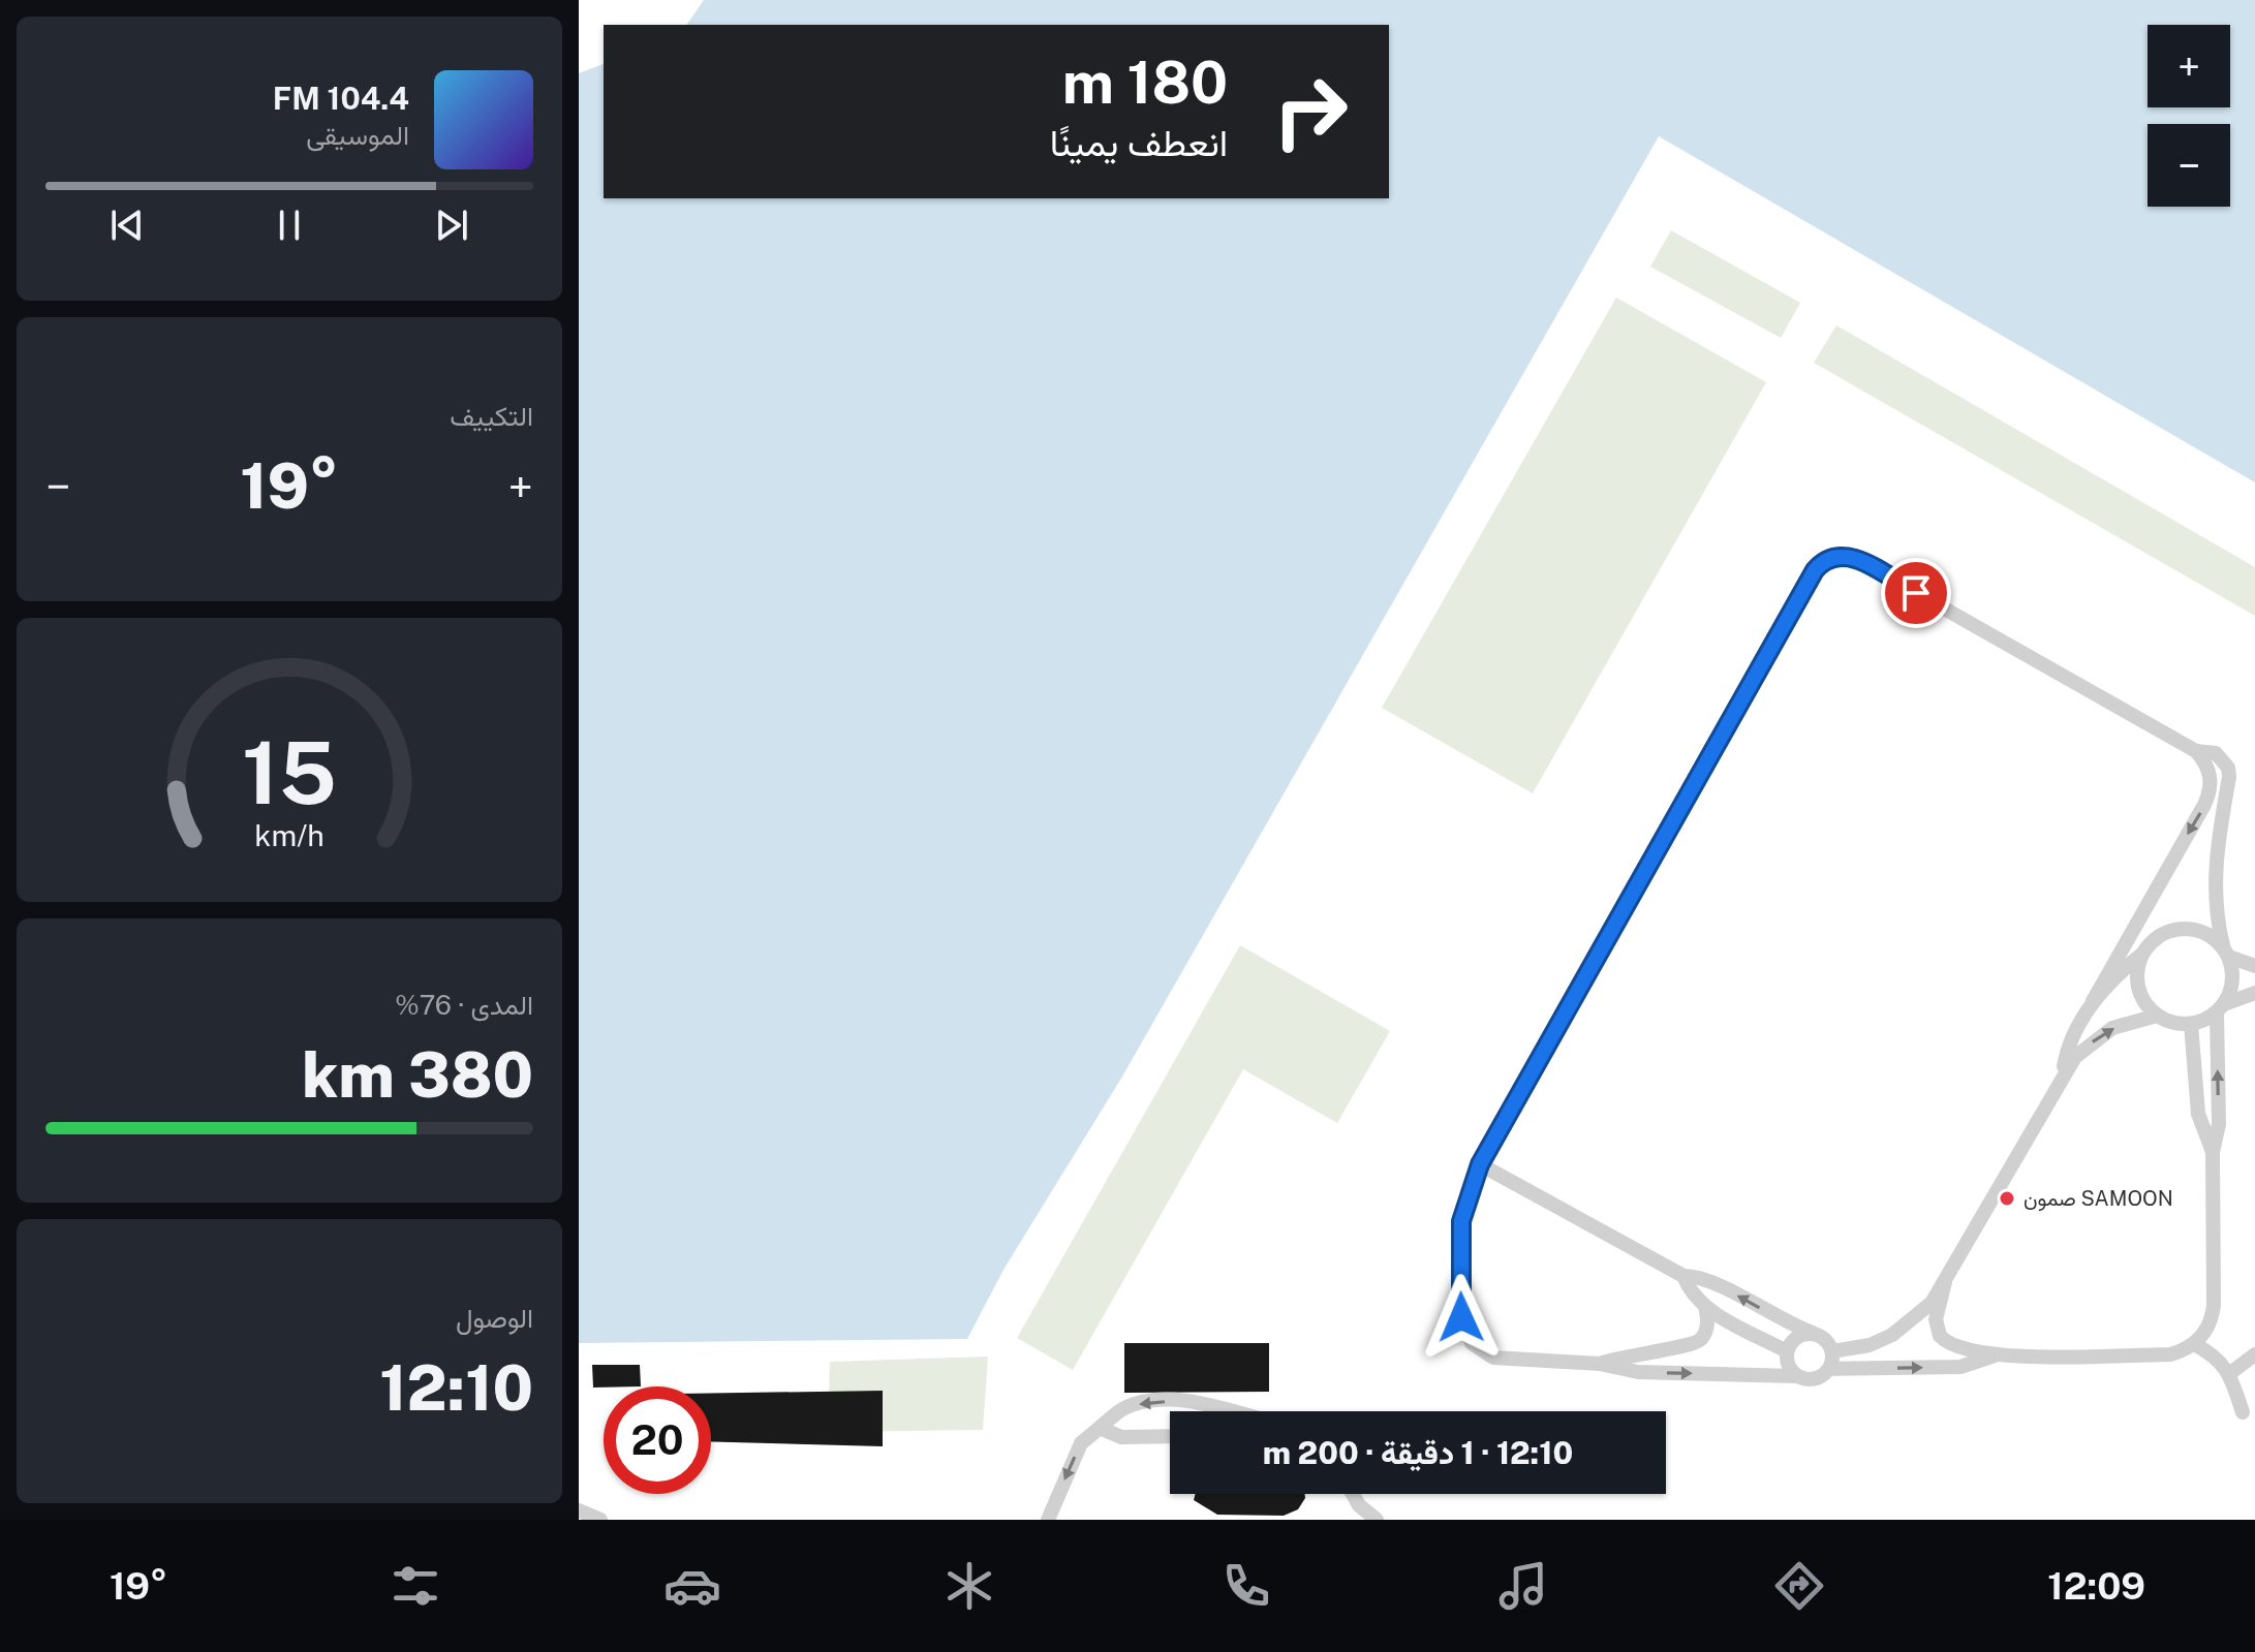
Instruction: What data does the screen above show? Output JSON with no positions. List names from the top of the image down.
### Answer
{
  "places": ["صمون SAMOON"],
  "page": {
    "map_buttons": ["+", "−"],
    "turn": ["180 m", "انعطف يمينًا"],
    "song": ["104.4 FM", "الموسيقى"],
    "tile": [
      "التكييف",
      ["المدى · 76%", "380 km"],
      ["الوصول", "12:10"]
    ],
    "heat": ["−", "19°", "+"],
    "limit": "20",
    "trip": "12:10 · 1 دقيقة · 200 m",
    "tabs": ["12:09", "19°"],
    "gauge": ["15", "km/h"]
  }
}
